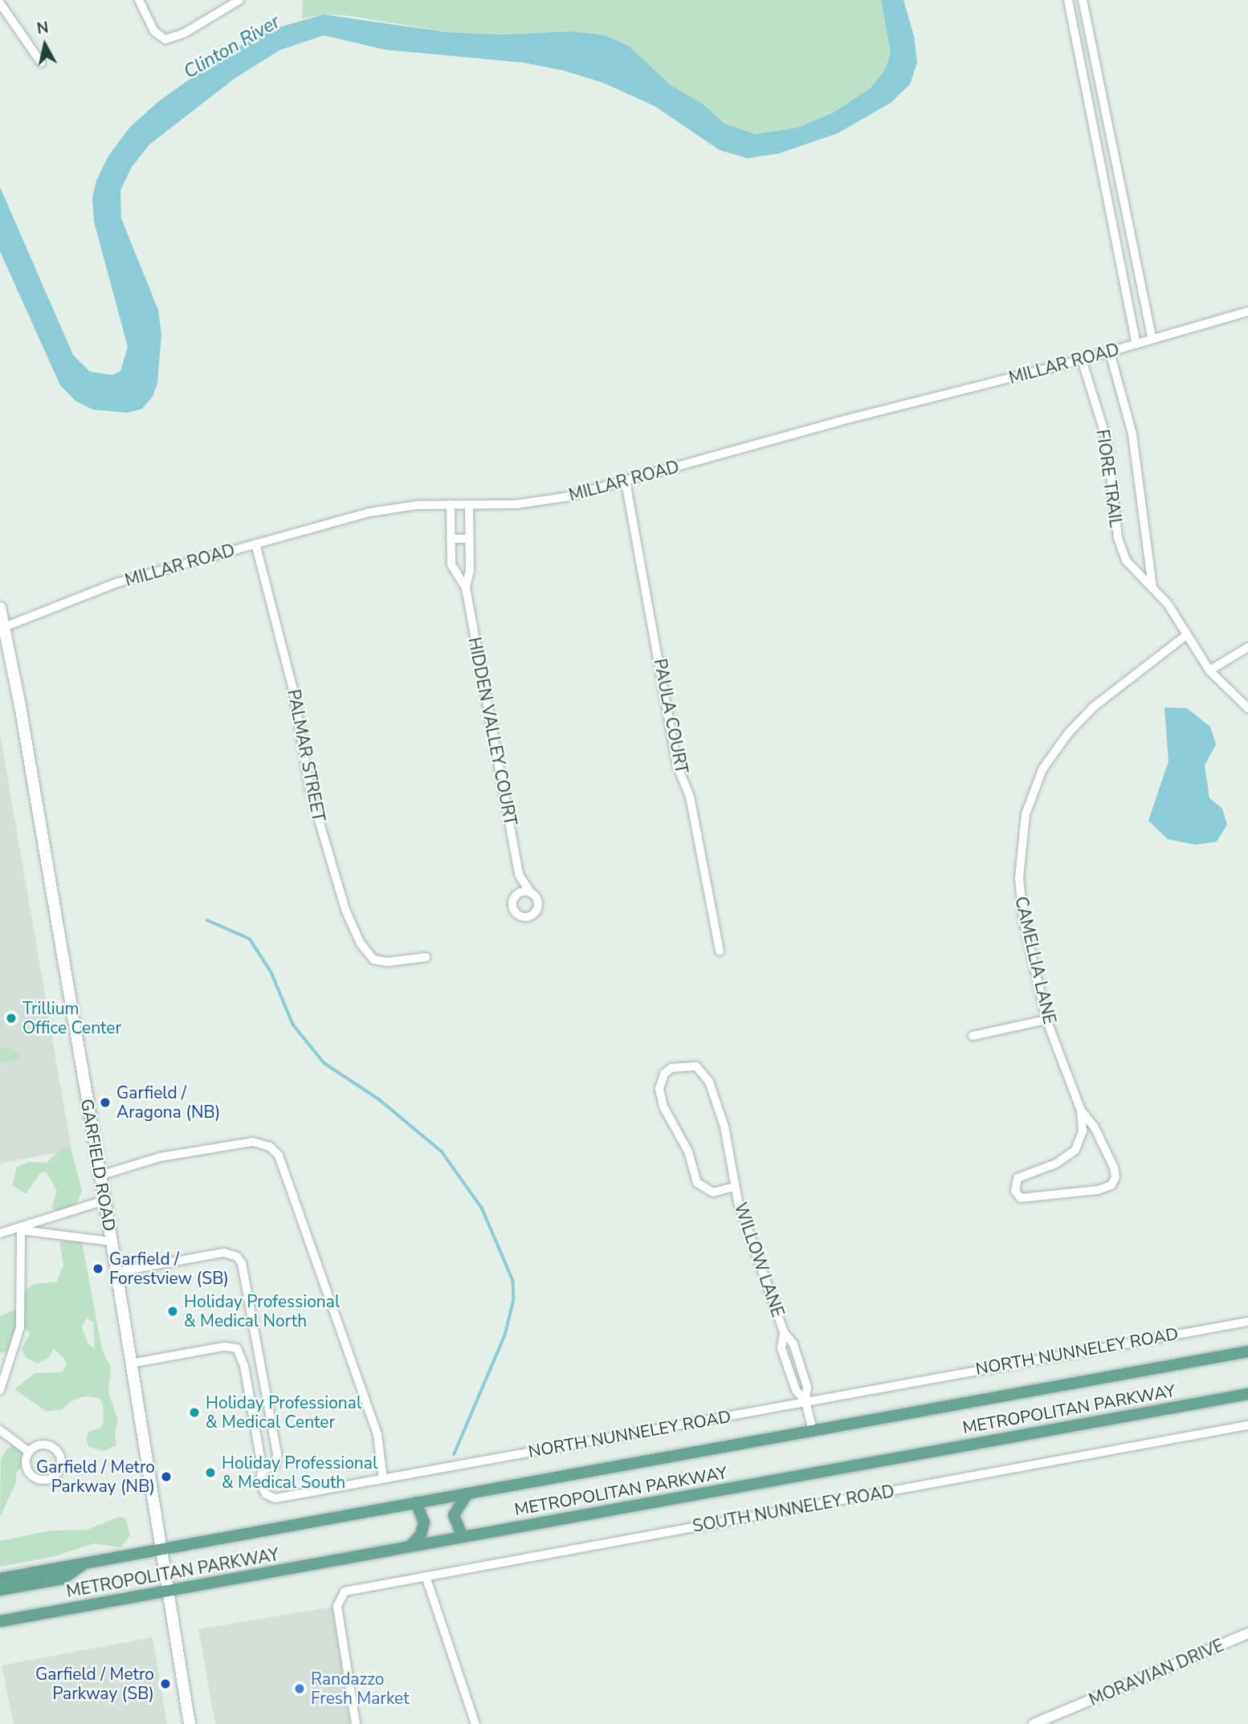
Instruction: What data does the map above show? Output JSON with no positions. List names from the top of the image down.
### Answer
{
  "streets": {
    "main road": ["GARFIELD ROAD", "METROPOLITAN PARKWAY"],
    "street": [
      "MILLAR ROAD",
      "FIORE TRAIL",
      "PAULA COURT",
      "HIDDEN VALLEY COURT",
      "PALMAR STREET",
      "CAMELLIA LANE",
      "WILLOW LANE",
      "NORTH NUNNELEY ROAD",
      "SOUTH NUNNELEY ROAD",
      "MORAVIAN DRIVE"
    ]
  },
  "crossings": [
    ["MILLAR ROAD", "FIORE TRAIL"],
    ["MILLAR ROAD", "PAULA COURT"],
    ["MILLAR ROAD", "HIDDEN VALLEY COURT"],
    ["MILLAR ROAD", "PALMAR STREET"],
    ["MILLAR ROAD", "GARFIELD ROAD"],
    ["FIORE TRAIL", "CAMELLIA LANE"],
    ["GARFIELD ROAD", "NORTH NUNNELEY ROAD"],
    ["GARFIELD ROAD", "METROPOLITAN PARKWAY"],
    ["WILLOW LANE", "NORTH NUNNELEY ROAD"],
    ["WILLOW LANE", "METROPOLITAN PARKWAY"]
  ],
  "water": ["Clinton River"],
  "places": [
    "Trillium Office Center",
    "Garfield / Aragona (NB)",
    "Garfield / Forestview (SB)",
    "Holiday Professional & Medical North",
    "Holiday Professional & Medical Center",
    "Holiday Professional & Medical South",
    "Garfield / Metro Parkway (NB)",
    "Garfield / Metro Parkway (SB)",
    "Randazzo Fresh Market"
  ],
  "north": "top"
}
